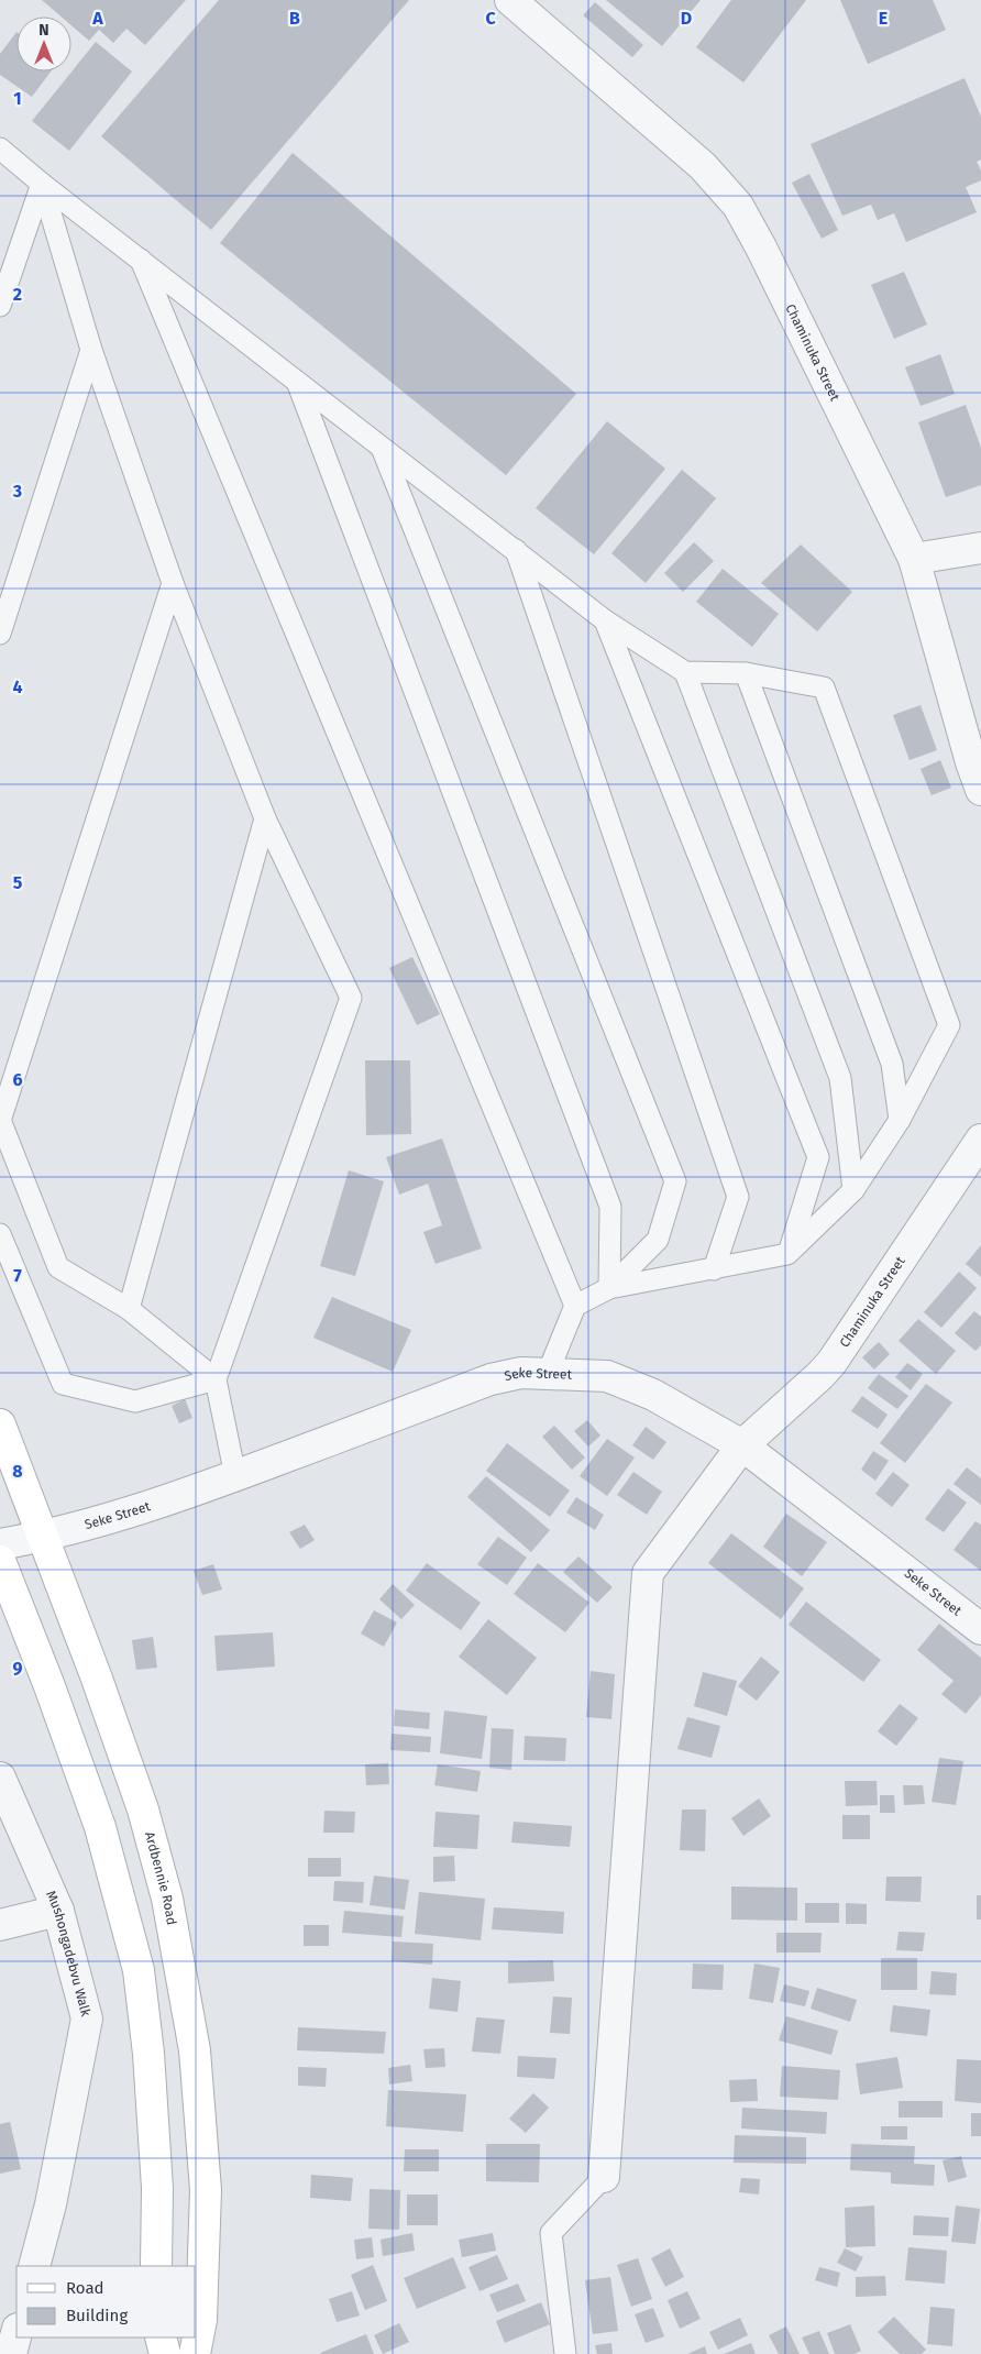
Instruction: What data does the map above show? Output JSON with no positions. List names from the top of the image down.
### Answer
{
  "streets": {
    "main road": ["Ardbennie Road"],
    "street": ["Chaminuka Street", "Seke Street", "Mushongadebvu Walk"]
  },
  "crossings": [
    ["Chaminuka Street", "Seke Street"],
    ["Seke Street", "Ardbennie Road"]
  ],
  "legend": ["Road", "Building"],
  "north": "top",
  "grid": {
    "columns": [
      "A",
      "B",
      "C",
      "D",
      "E"
    ],
    "rows": [
      "1",
      "2",
      "3",
      "4",
      "5",
      "6",
      "7",
      "8",
      "9"
    ]
  }
}
